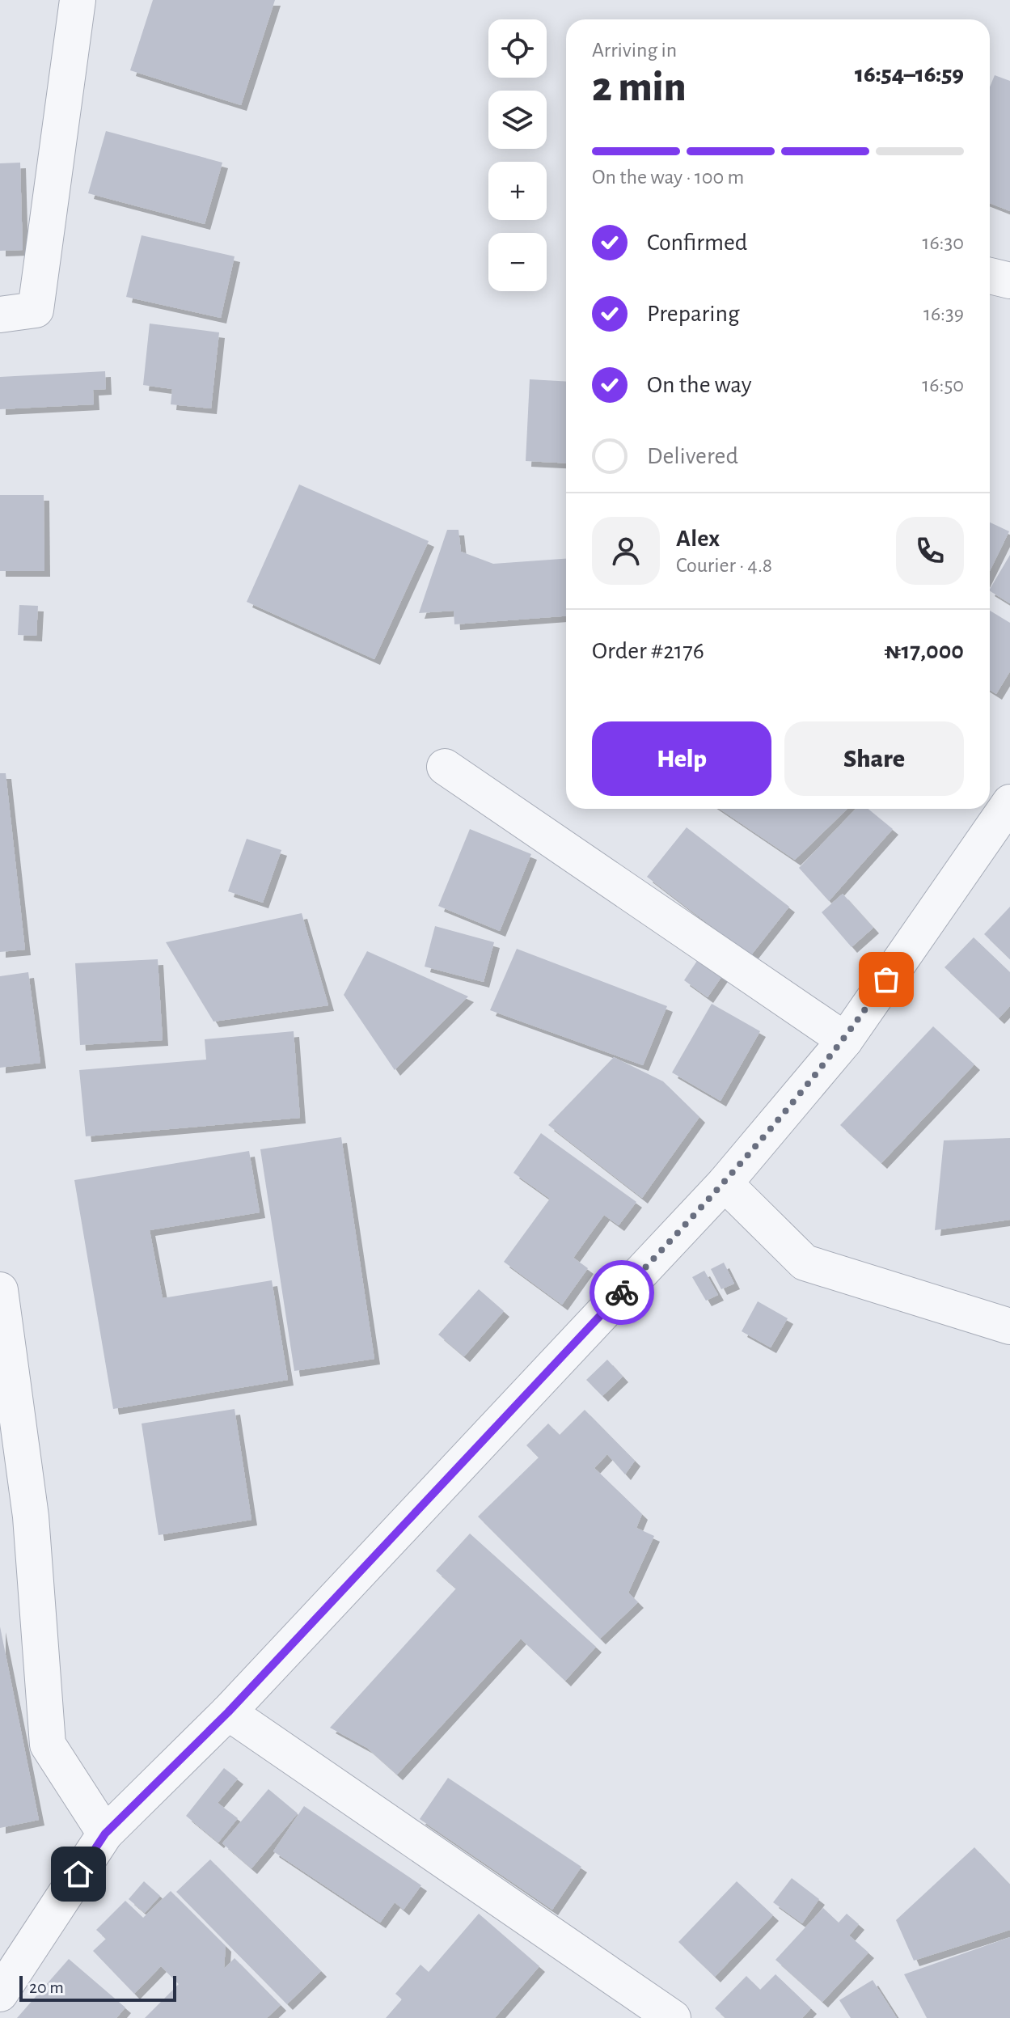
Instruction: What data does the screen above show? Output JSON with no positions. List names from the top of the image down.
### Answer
{
  "scale_bar": "20 m",
  "page": {
    "map_buttons": ["+", "−"],
    "heading": ["2 min", "Arriving in", "16:54–16:59"],
    "panel": [
      "Alex",
      "Courier · 4.8",
      "Order #2176",
      "₦17,000"
    ],
    "bar": "On the way · 100 m",
    "list": [
      ["Confirmed", "16:30"],
      ["Preparing", "16:39"],
      ["On the way", "16:50"],
      "Delivered"
    ],
    "buttons": ["Help", "Share"],
    "scale": "20 m"
  }
}
